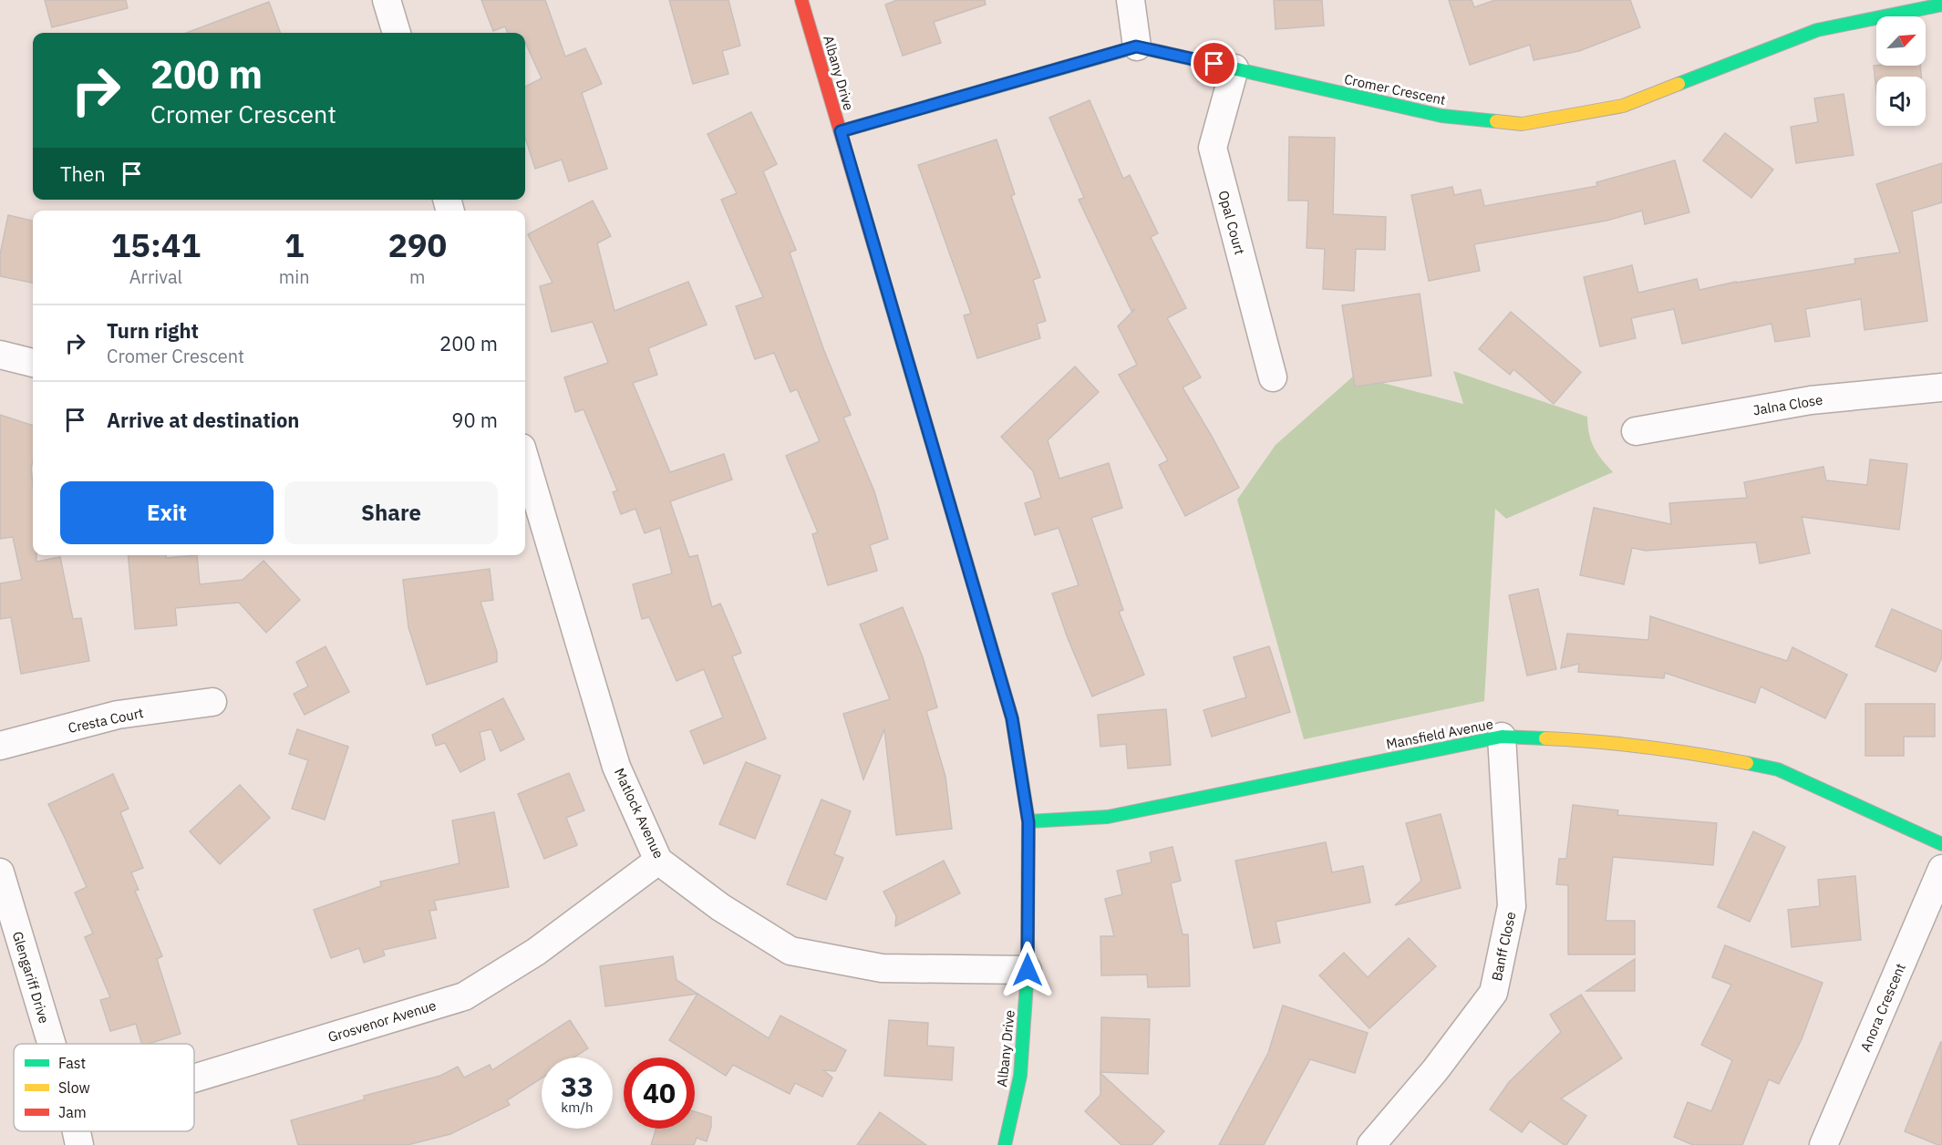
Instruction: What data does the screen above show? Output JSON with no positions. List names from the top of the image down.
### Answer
{
  "streets": {
    "street": [
      "Albany Drive",
      "Cromer Crescent",
      "Opal Court",
      "Jalna Close",
      "Cresta Court",
      "Mansfield Avenue",
      "Matlock Avenue",
      "Banff Close",
      "Glengariff Drive",
      "Anora Crescent",
      "Grosvenor Avenue"
    ]
  },
  "crossings": [
    ["Albany Drive", "Cromer Crescent"],
    ["Albany Drive", "Mansfield Avenue"],
    ["Albany Drive", "Matlock Avenue"],
    ["Cromer Crescent", "Opal Court"],
    ["Mansfield Avenue", "Banff Close"],
    ["Matlock Avenue", "Grosvenor Avenue"]
  ],
  "legend": ["Fast", "Slow", "Jam"],
  "north": "top right",
  "page": {
    "turn": ["200 m", "Cromer Crescent"],
    "then": "Then",
    "eta": [
      "15:41",
      "Arrival",
      "1",
      "min",
      "290",
      "m"
    ],
    "list": [
      {
        "name": "Turn right",
        "note": "Cromer Crescent",
        "value": "200 m"
      },
      {
        "name": "Arrive at destination",
        "value": "90 m"
      }
    ],
    "buttons": ["Exit", "Share"],
    "speed": "33 km/h",
    "limit": "40"
  }
}
